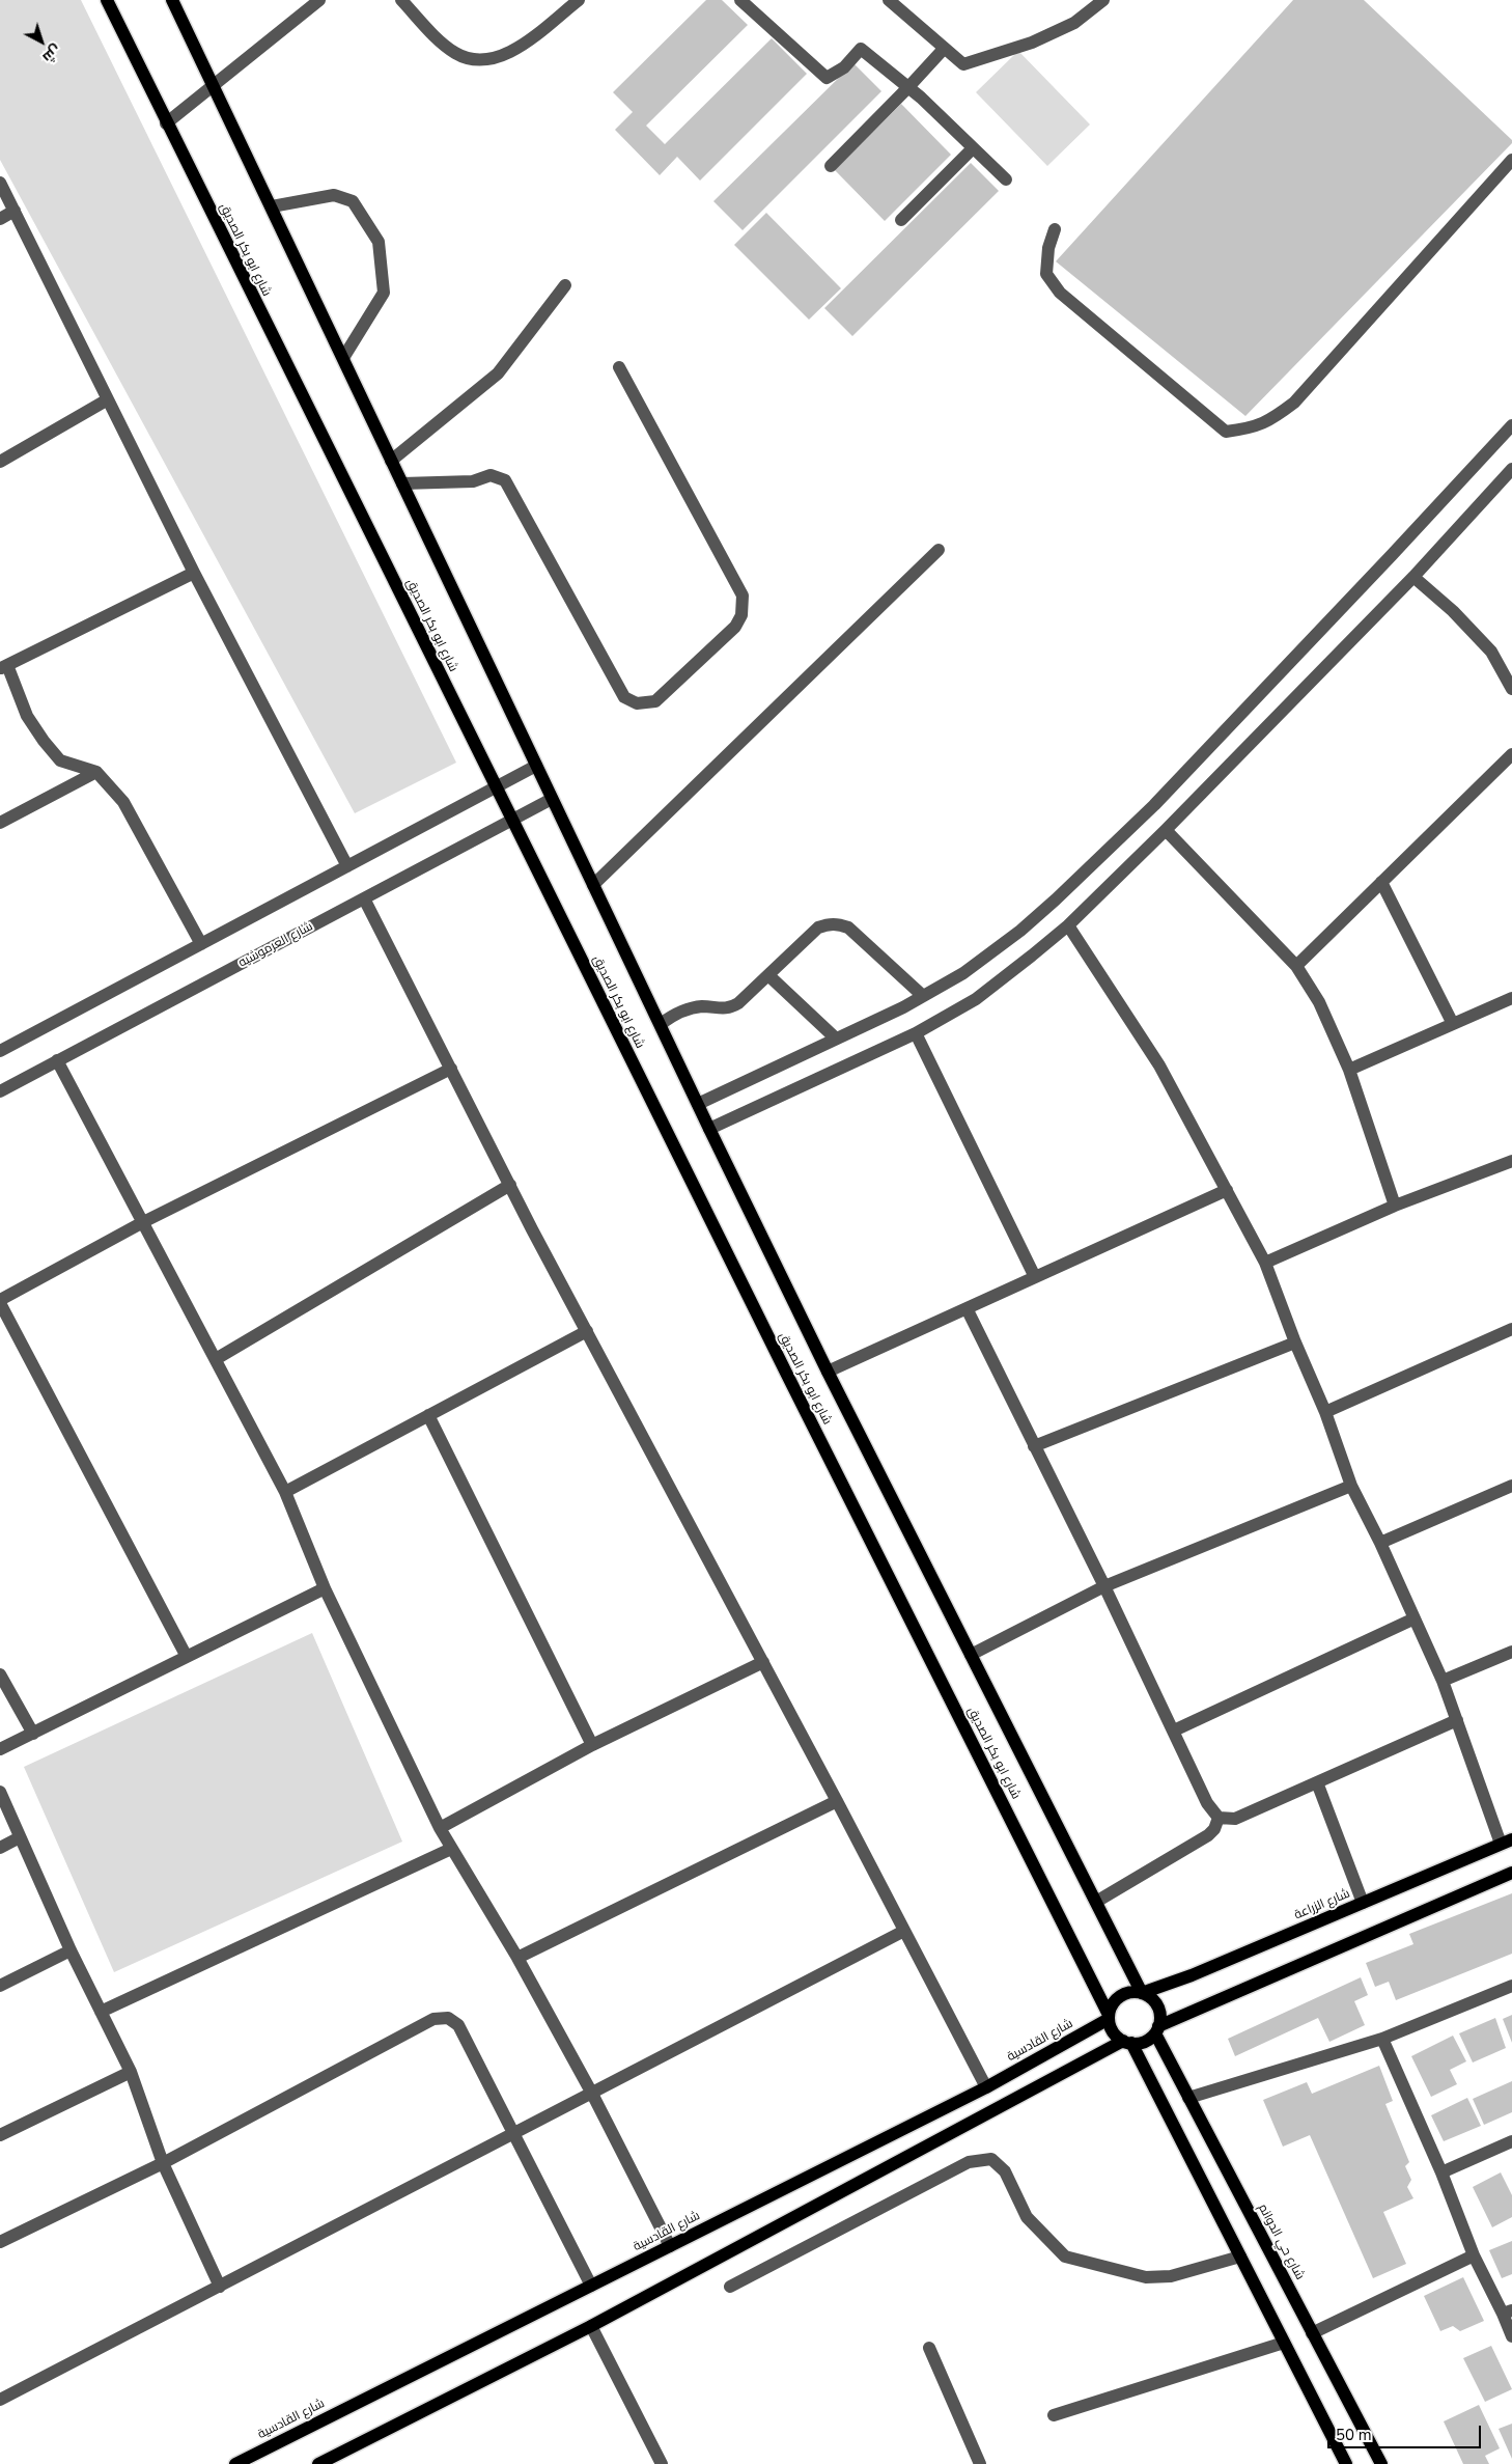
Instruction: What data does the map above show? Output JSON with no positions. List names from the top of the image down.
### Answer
{
  "streets": {
    "main road": [
      "شارع ابو بكر الصديق",
      "شارع الزراعة",
      "شارع القادسية",
      "شارع حي الدوانم"
    ],
    "street": ["شارع العرموشيه"]
  },
  "crossings": [
    ["شارع ابو بكر الصديق", "شارع العرموشيه"],
    ["شارع ابو بكر الصديق", "شارع الزراعة"],
    ["شارع ابو بكر الصديق", "شارع القادسية"],
    ["شارع ابو بكر الصديق", "شارع حي الدوانم"],
    ["شارع الزراعة", "شارع القادسية"],
    ["شارع الزراعة", "شارع حي الدوانم"],
    ["شارع القادسية", "شارع حي الدوانم"]
  ],
  "scale_bar": "50 m",
  "north": "bottom right"
}
